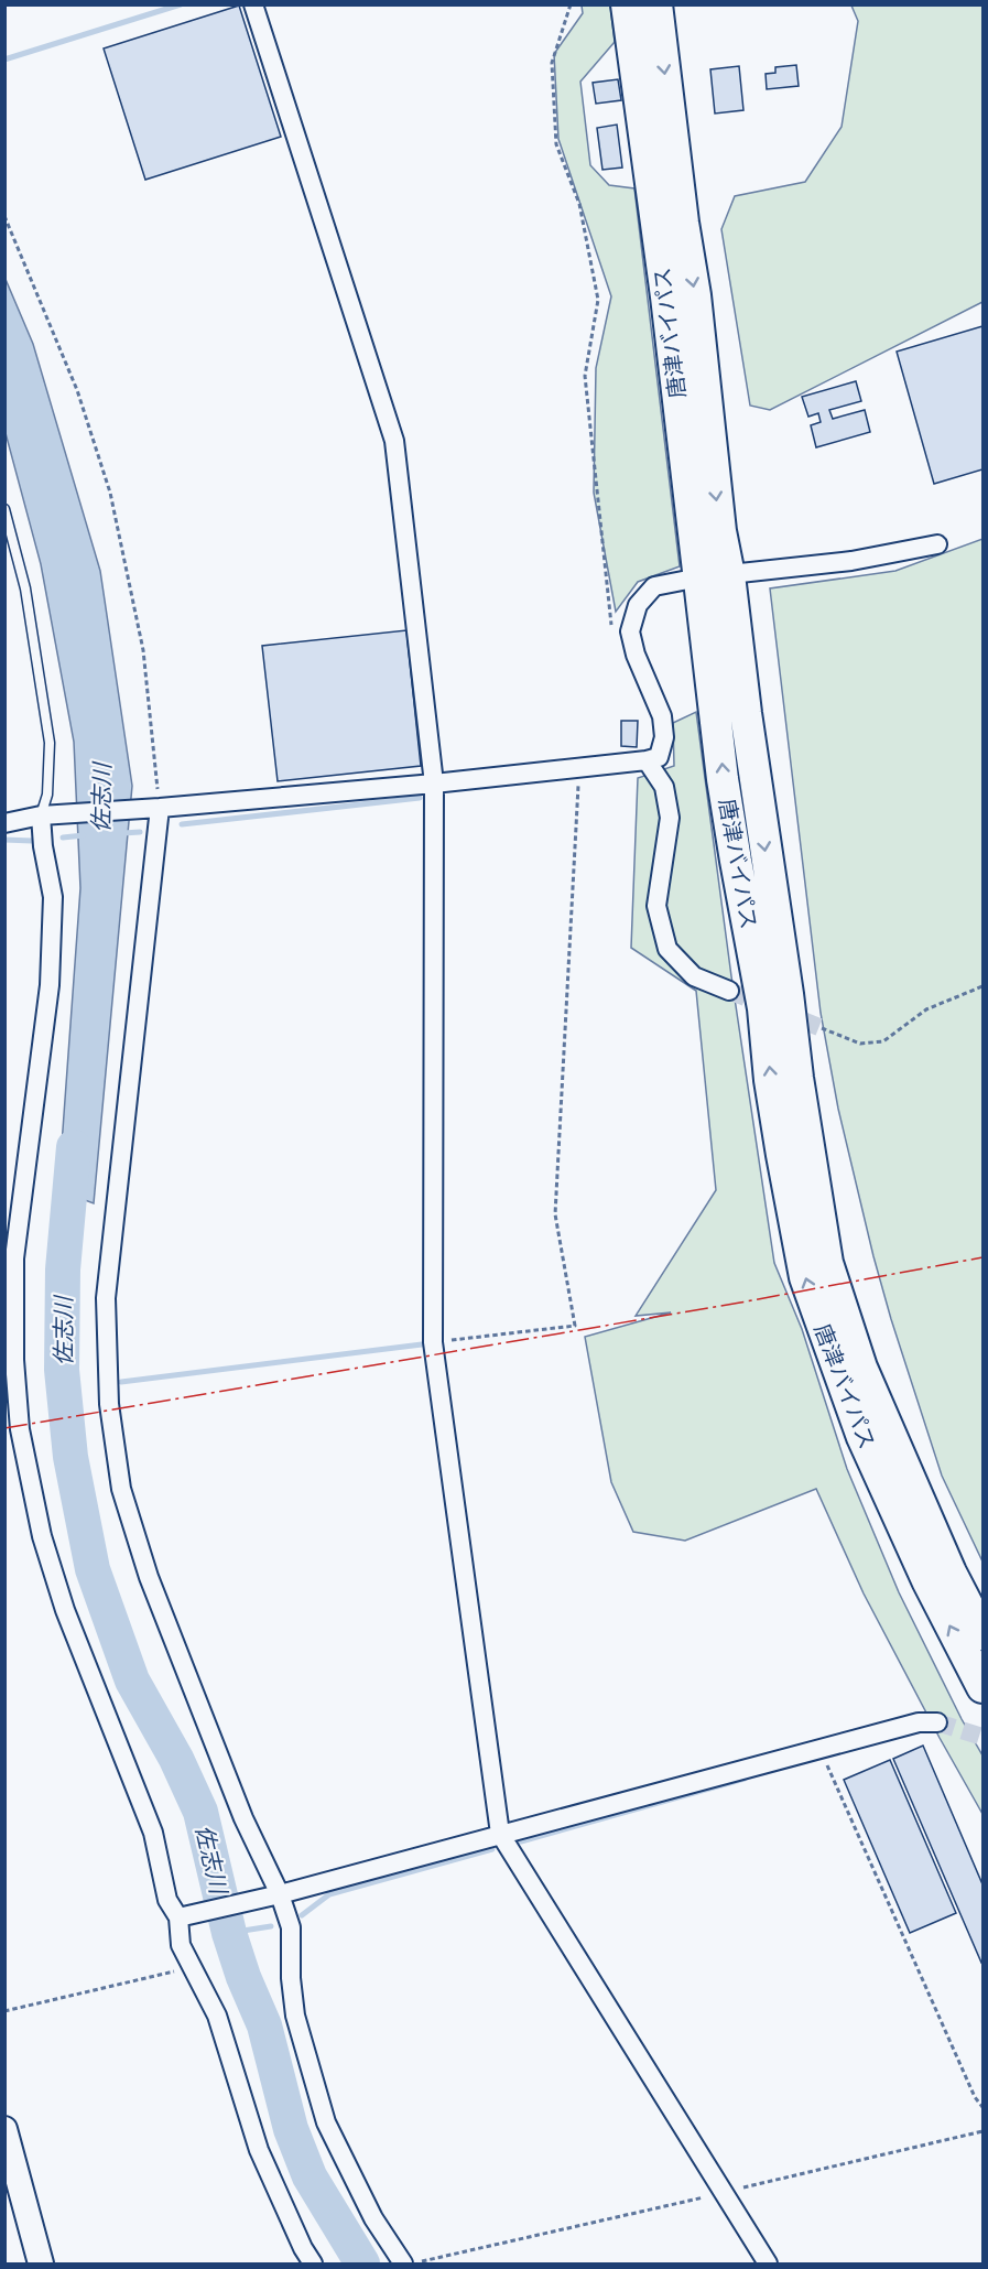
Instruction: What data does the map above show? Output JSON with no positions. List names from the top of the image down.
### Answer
{
  "streets": {
    "highway": ["唐津バイパス"]
  },
  "water": ["佐志川"]
}
